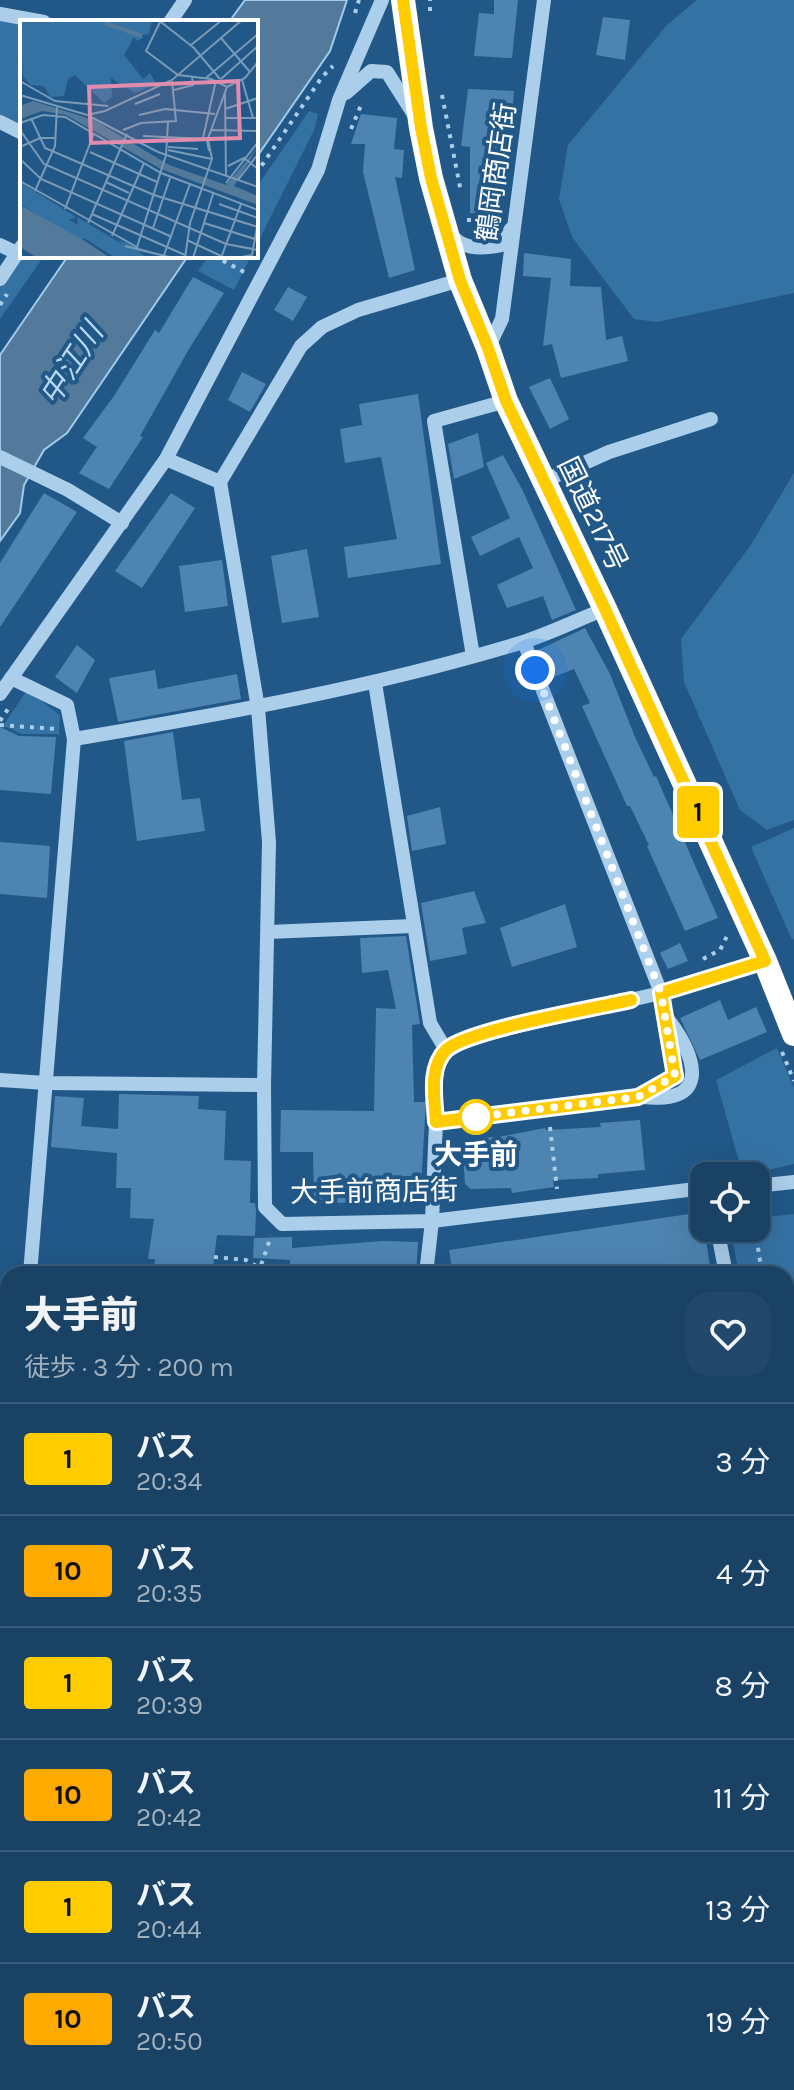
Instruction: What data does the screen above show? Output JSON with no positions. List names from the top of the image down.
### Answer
{
  "streets": {
    "highway": ["国道217号"],
    "street": ["鶴岡商店街", "大手前商店街"]
  },
  "crossings": [
    ["鶴岡商店街", "国道217号"]
  ],
  "water": ["中江川"],
  "places": ["大手前"],
  "lines": ["bus line 1"],
  "page": {
    "on_map": "1",
    "heading": ["大手前", "徒歩 · 3 分 · 200 m"],
    "list": [
      {
        "mark": "1",
        "name": "バス",
        "note": "20:34",
        "value": "3 分"
      },
      {
        "mark": "10",
        "name": "バス",
        "note": "20:35",
        "value": "4 分"
      },
      {
        "mark": "1",
        "name": "バス",
        "note": "20:39",
        "value": "8 分"
      },
      {
        "mark": "10",
        "name": "バス",
        "note": "20:42",
        "value": "11 分"
      },
      {
        "mark": "1",
        "name": "バス",
        "note": "20:44",
        "value": "13 分"
      },
      {
        "mark": "10",
        "name": "バス",
        "note": "20:50",
        "value": "19 分"
      }
    ]
  }
}
